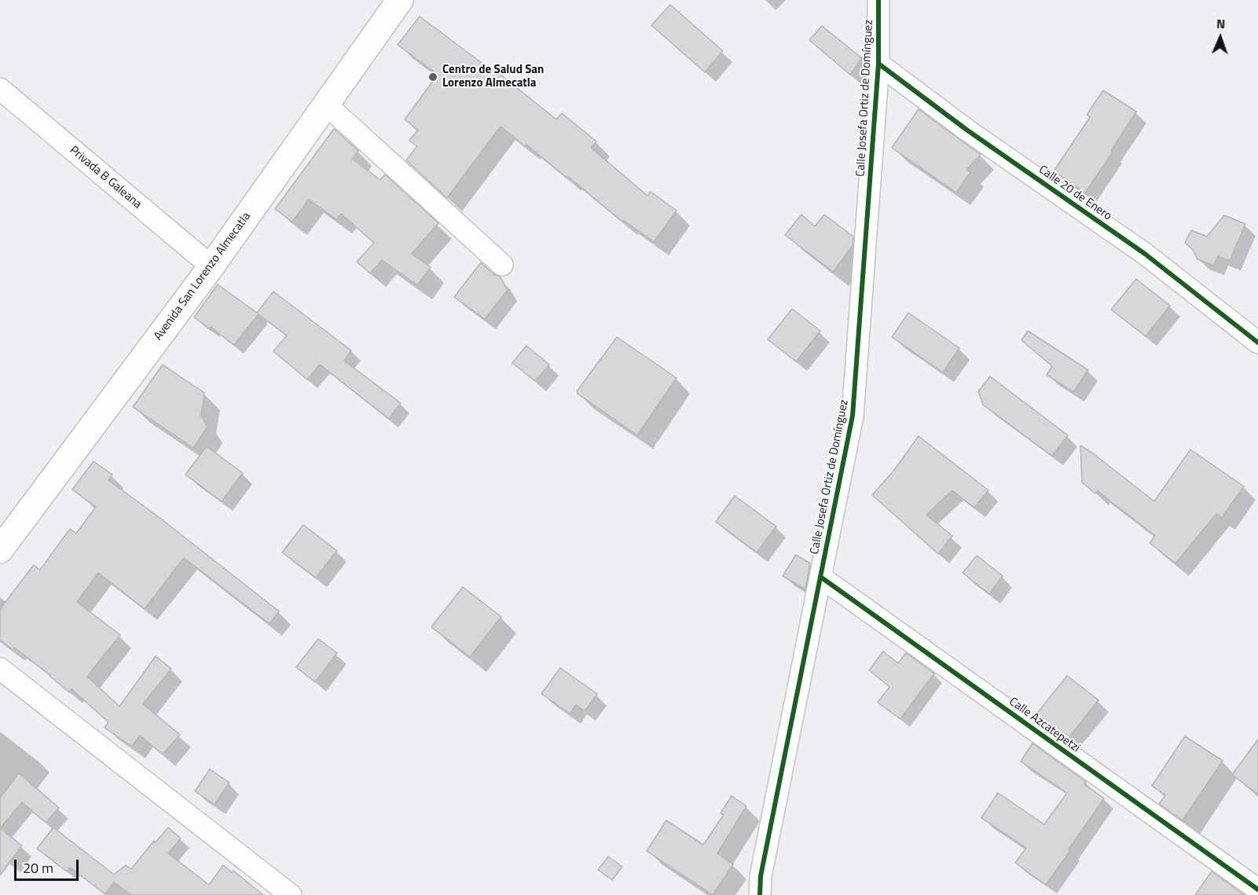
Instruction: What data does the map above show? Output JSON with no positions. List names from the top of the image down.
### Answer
{
  "streets": {
    "main road": ["Avenida San Lorenzo Almecatla"],
    "street": [
      "Calle Josefa Ortiz de Domínguez",
      "Privada B Galeana",
      "Calle 20 de Enero",
      "Calle Azcatepetzi"
    ]
  },
  "crossings": [
    ["Calle Josefa Ortiz de Domínguez", "Calle 20 de Enero"],
    ["Calle Josefa Ortiz de Domínguez", "Calle Azcatepetzi"],
    ["Privada B Galeana", "Avenida San Lorenzo Almecatla"]
  ],
  "places": ["Centro de Salud San Lorenzo Almecatla"],
  "scale_bar": "20 m",
  "north": "top"
}
